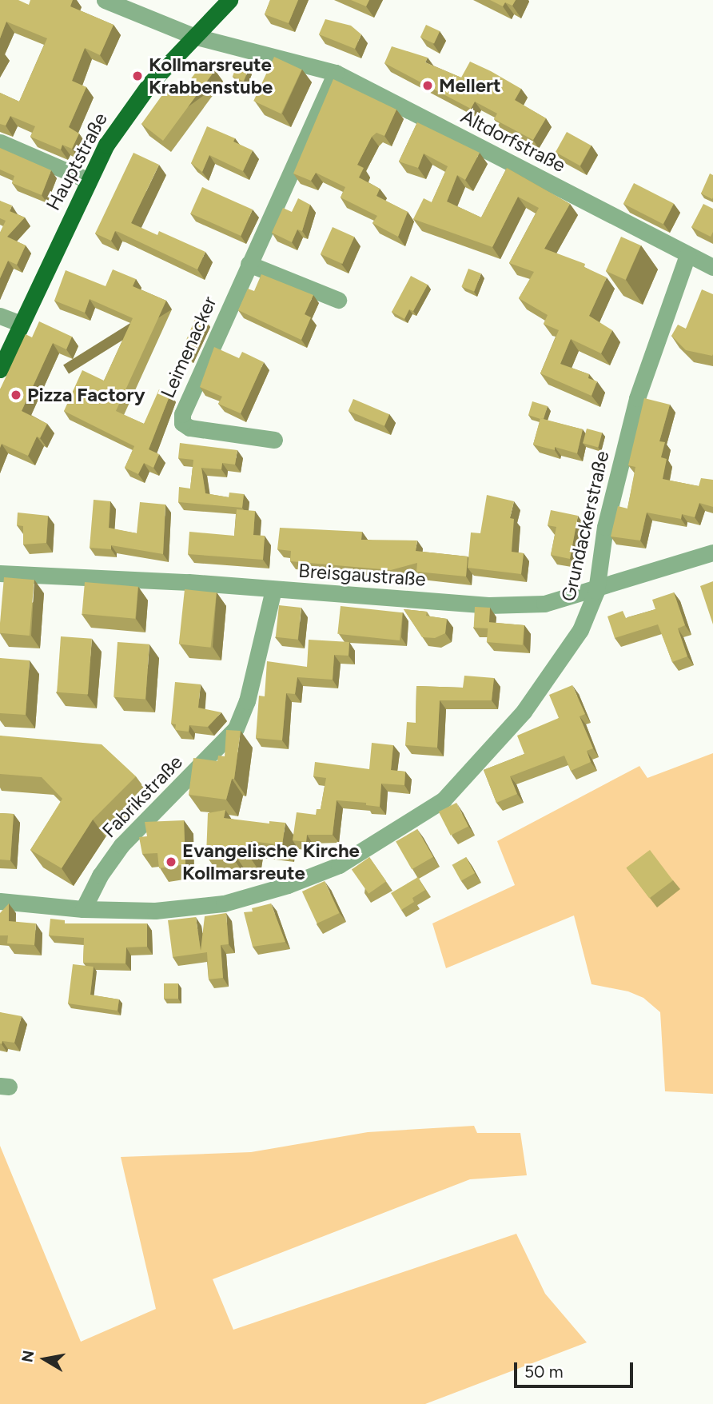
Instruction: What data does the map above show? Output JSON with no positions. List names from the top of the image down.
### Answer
{
  "streets": {
    "main road": ["Hauptstraße"],
    "street": [
      "Altdorfstraße",
      "Leimenacker",
      "Grundackerstraße",
      "Breisgaustraße",
      "Fabrikstraße"
    ]
  },
  "crossings": [
    ["Altdorfstraße", "Hauptstraße"],
    ["Altdorfstraße", "Leimenacker"],
    ["Altdorfstraße", "Grundackerstraße"],
    ["Grundackerstraße", "Breisgaustraße"],
    ["Grundackerstraße", "Fabrikstraße"],
    ["Breisgaustraße", "Fabrikstraße"]
  ],
  "places": [
    "Kollmarsreute Krabbenstube",
    "Mellert",
    "Pizza Factory",
    "Evangelische Kirche Kollmarsreute"
  ],
  "scale_bar": "50 m",
  "north": "left"
}
